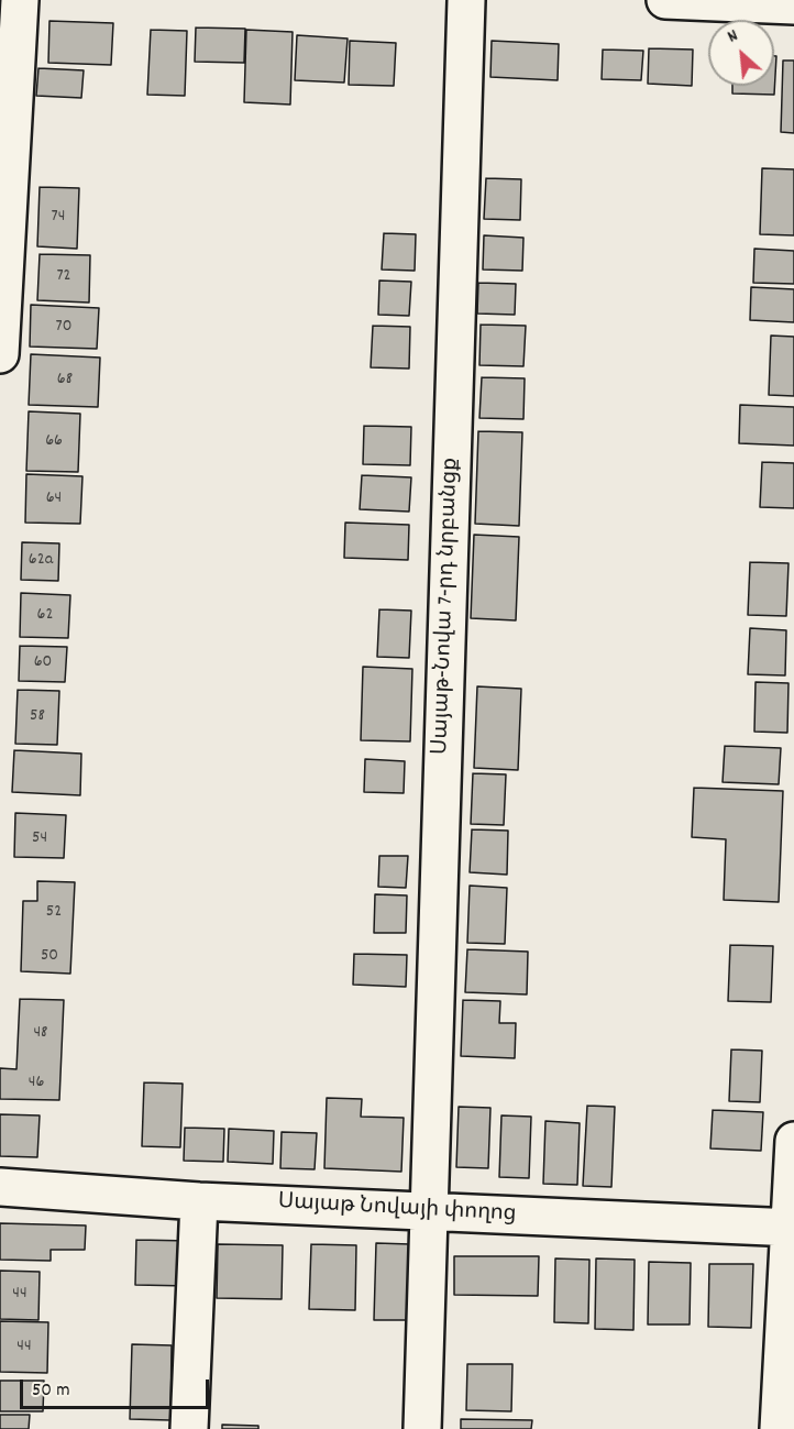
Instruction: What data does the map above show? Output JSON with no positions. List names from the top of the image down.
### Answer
{
  "streets": {
    "street": ["Սայաթ-Նովա 7-րդ նրբանցք", "Սայաթ Նովայի փողոց"]
  },
  "crossings": [
    ["Սայաթ-Նովա 7-րդ նրբանցք", "Սայաթ Նովայի փողոց"]
  ],
  "house_numbers": [
    "74",
    "72",
    "70",
    "68",
    "66",
    "64",
    "62a",
    "62",
    "60",
    "58",
    "54",
    "52",
    "50",
    "48",
    "46",
    "44",
    "44"
  ],
  "scale_bar": "50 m",
  "north": "top left"
}
